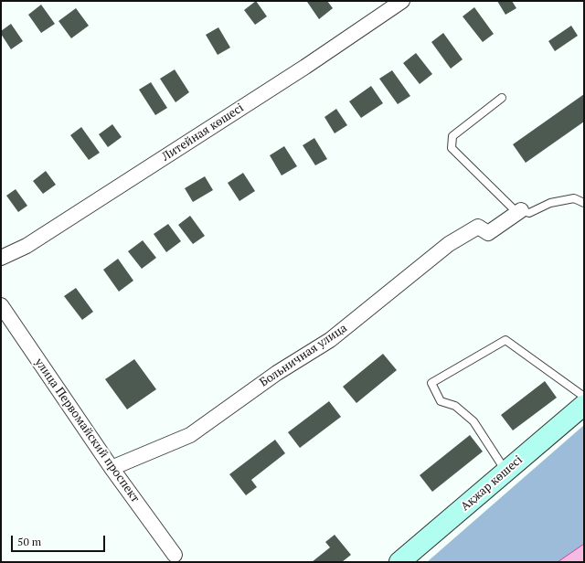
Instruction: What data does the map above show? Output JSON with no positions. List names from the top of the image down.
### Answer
{
  "streets": {
    "street": [
      "Литейная көшесі",
      "Больничная улица",
      "улица Первомайский проспект",
      "Ақжар көшесі"
    ]
  },
  "crossings": [
    ["Больничная улица", "улица Первомайский проспект"]
  ],
  "scale_bar": "50 m"
}
